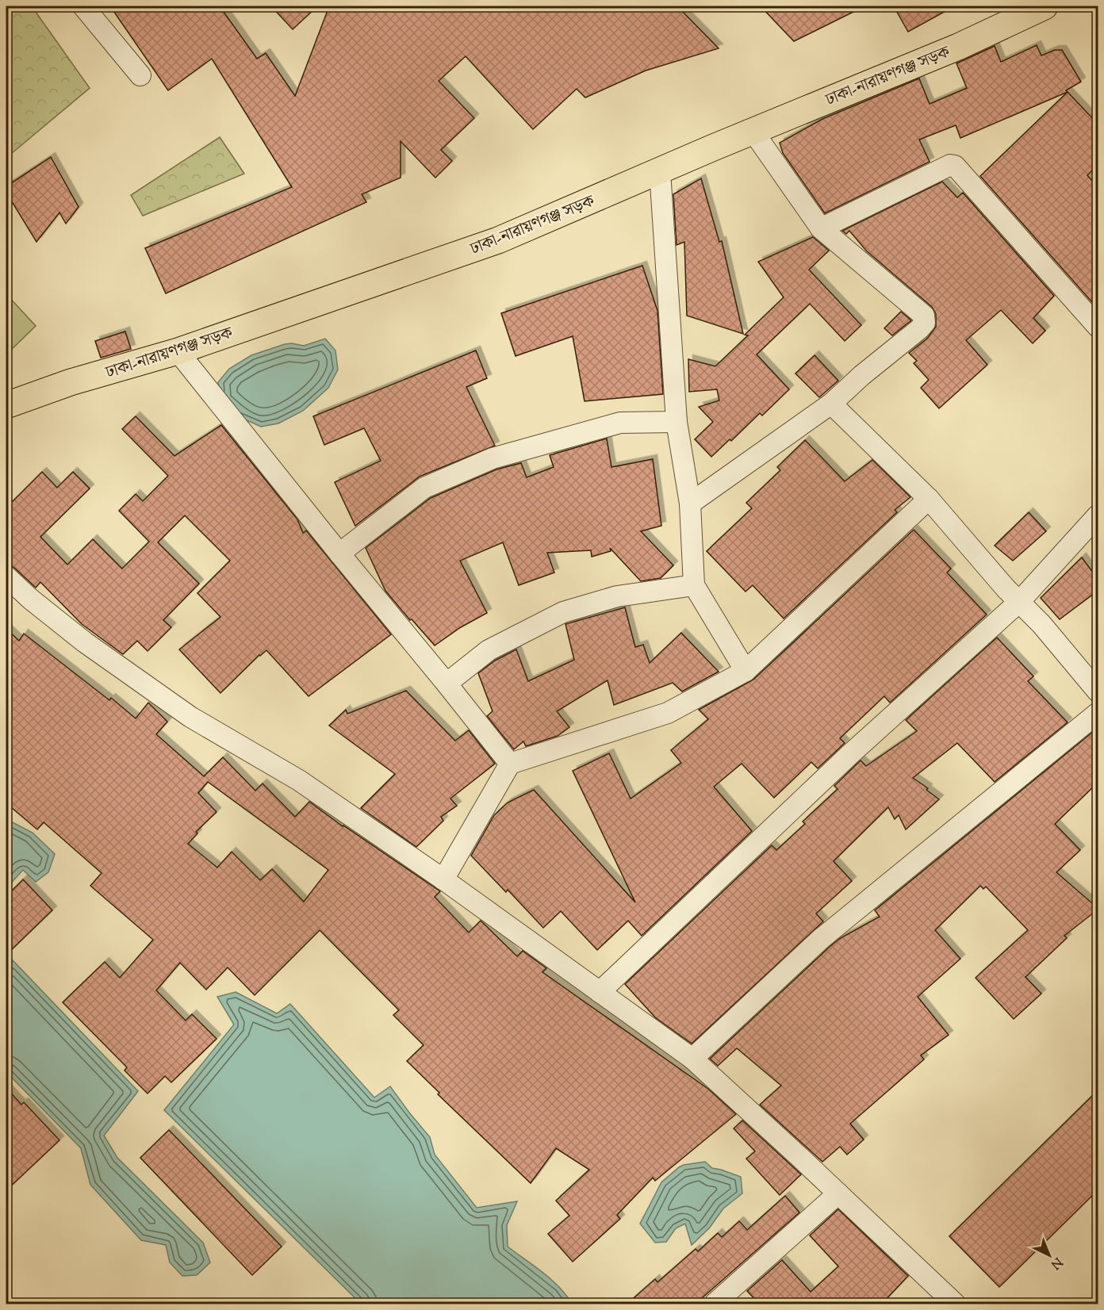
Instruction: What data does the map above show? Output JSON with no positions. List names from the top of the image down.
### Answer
{
  "streets": {
    "highway": ["ঢাকা-নারায়ণগঞ্জ সড়ক"]
  },
  "north": "bottom right"
}
